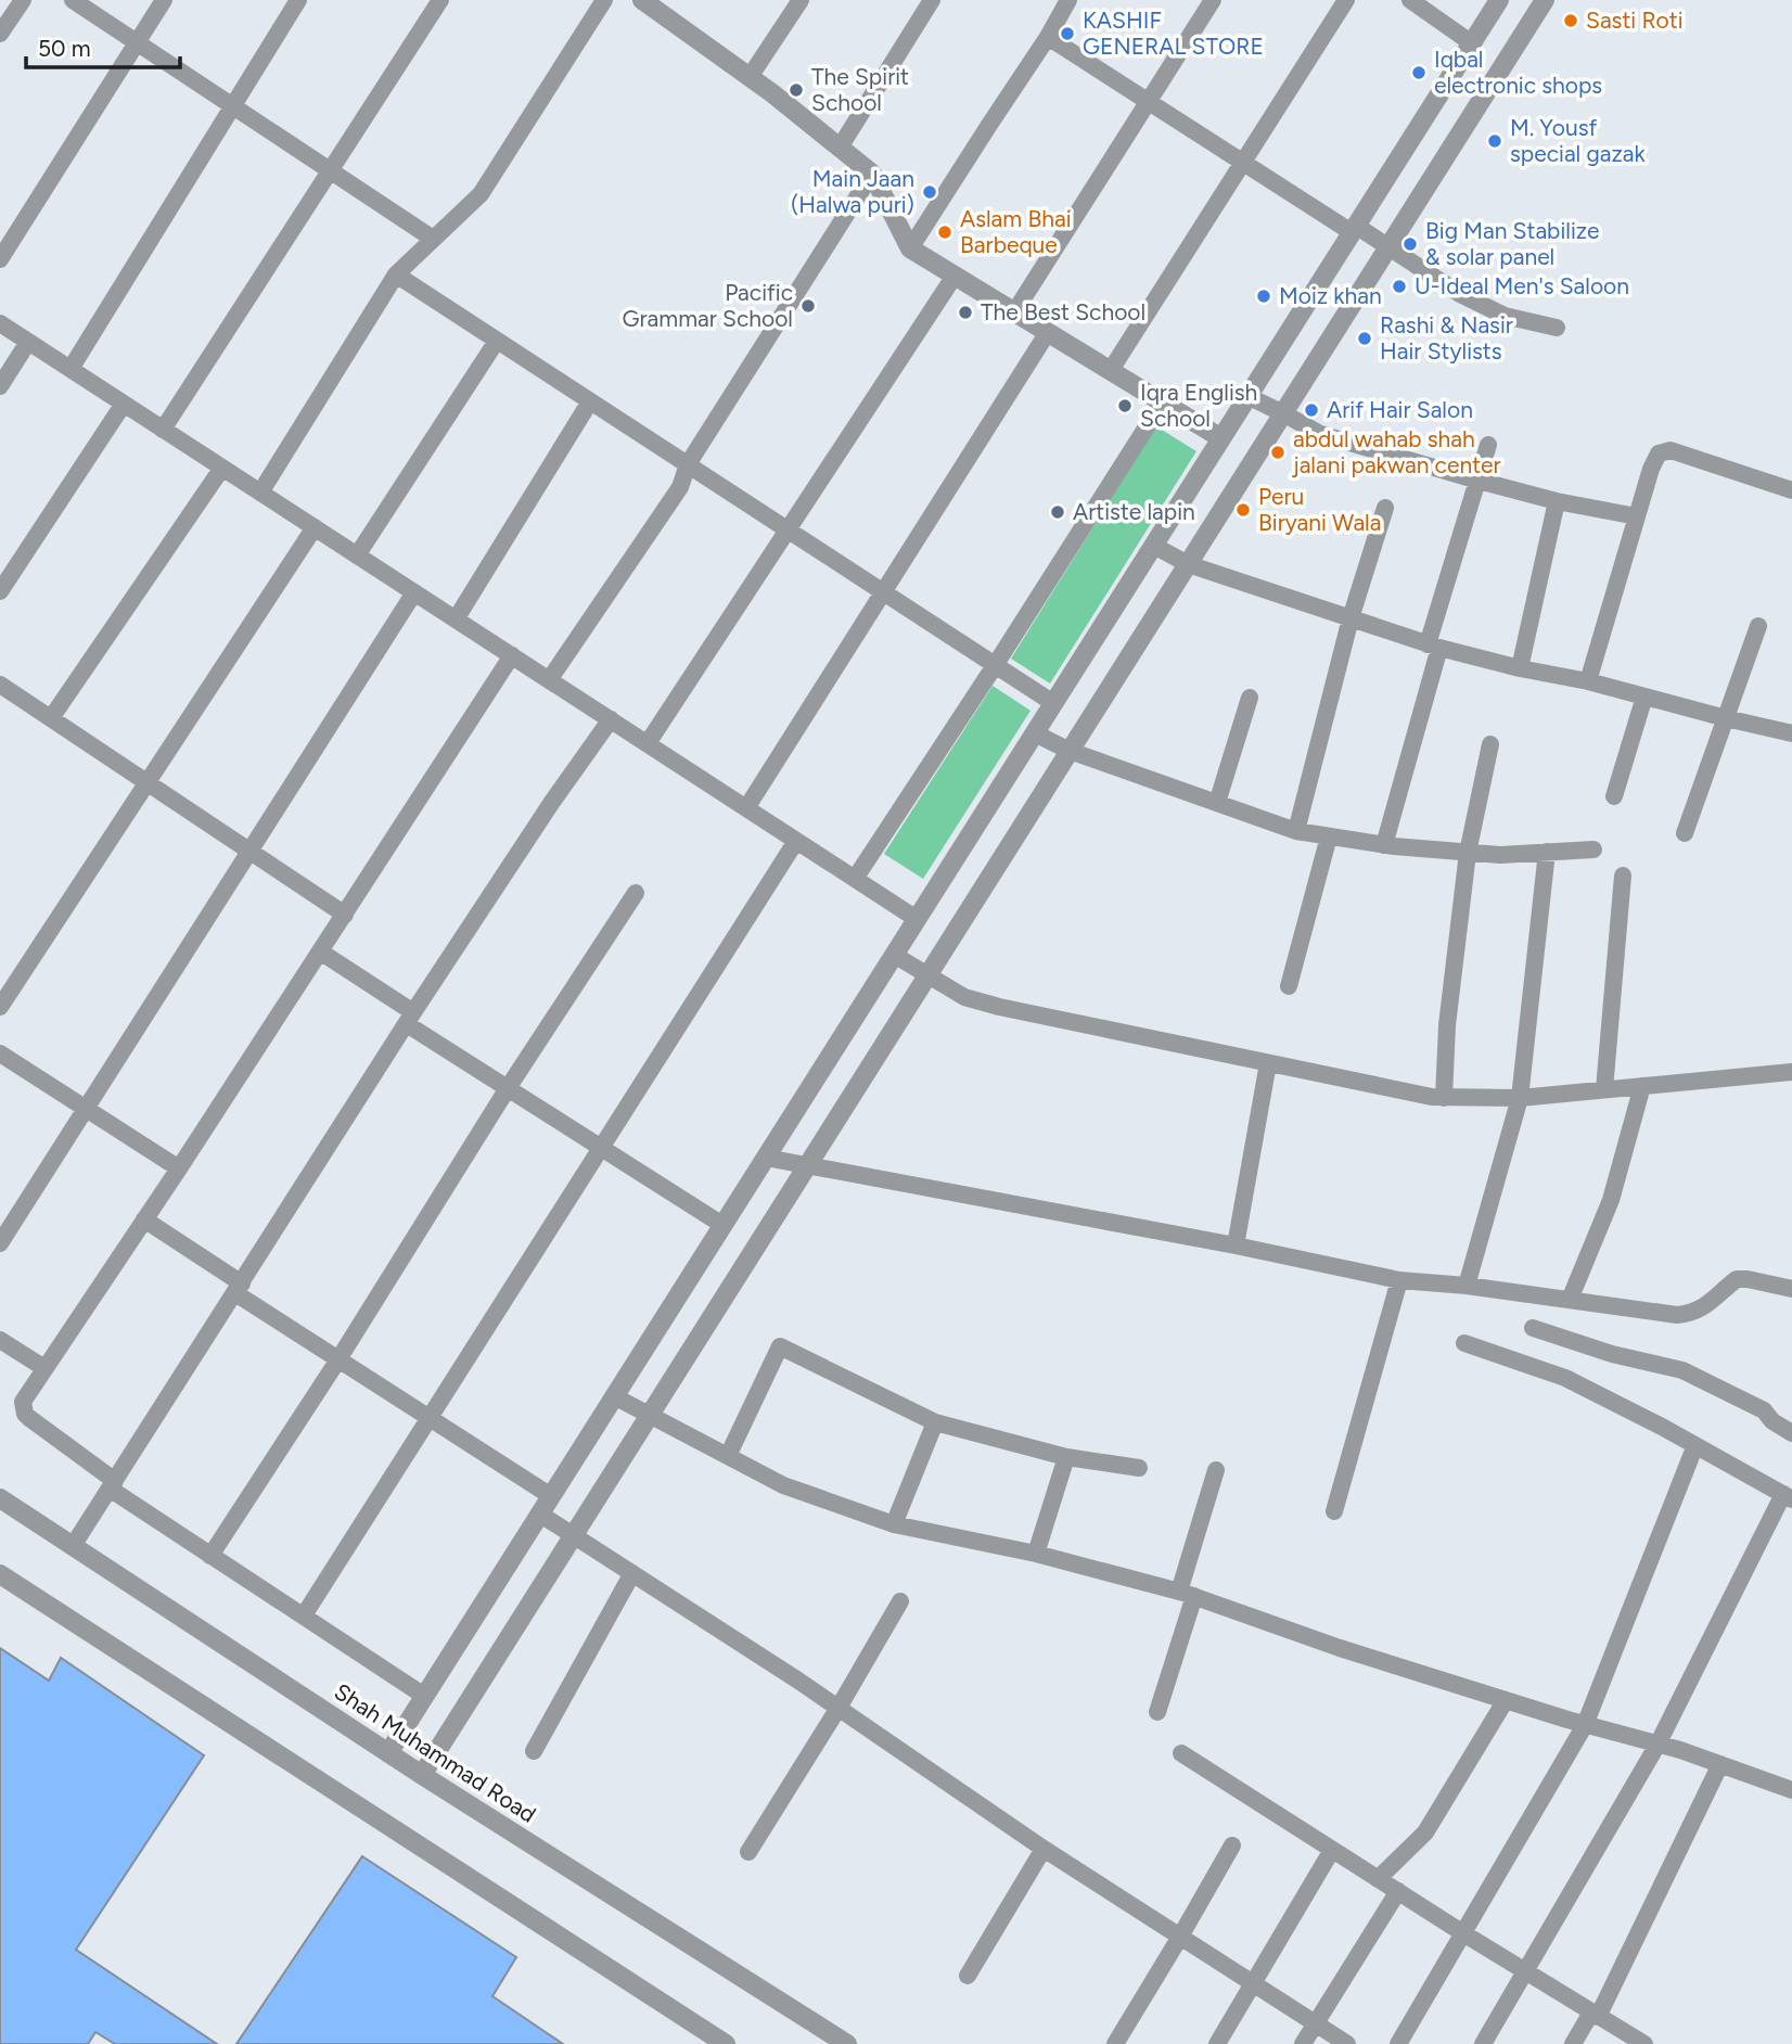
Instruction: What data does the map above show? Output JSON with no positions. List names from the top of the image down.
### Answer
{
  "streets": {
    "street": ["Shah Muhammad Road"]
  },
  "places": [
    "Sasti Roti",
    "KASHIF GENERAL STORE",
    "Iqbal electronic shops",
    "The Spirit School",
    "M. Yousf special gazak",
    "Main Jaan (Halwa puri)",
    "Aslam Bhai Barbeque",
    "Big Man Stabilize & solar panel",
    "U-Ideal Men's Saloon",
    "Moiz khan",
    "Pacific Grammar School",
    "The Best School",
    "Rashi & Nasir Hair Stylists",
    "Iqra English School",
    "Arif Hair Salon",
    "abdul wahab shah jalani pakwan center",
    "Peru Biryani Wala",
    "Artiste lapin"
  ],
  "scale_bar": "50 m"
}
